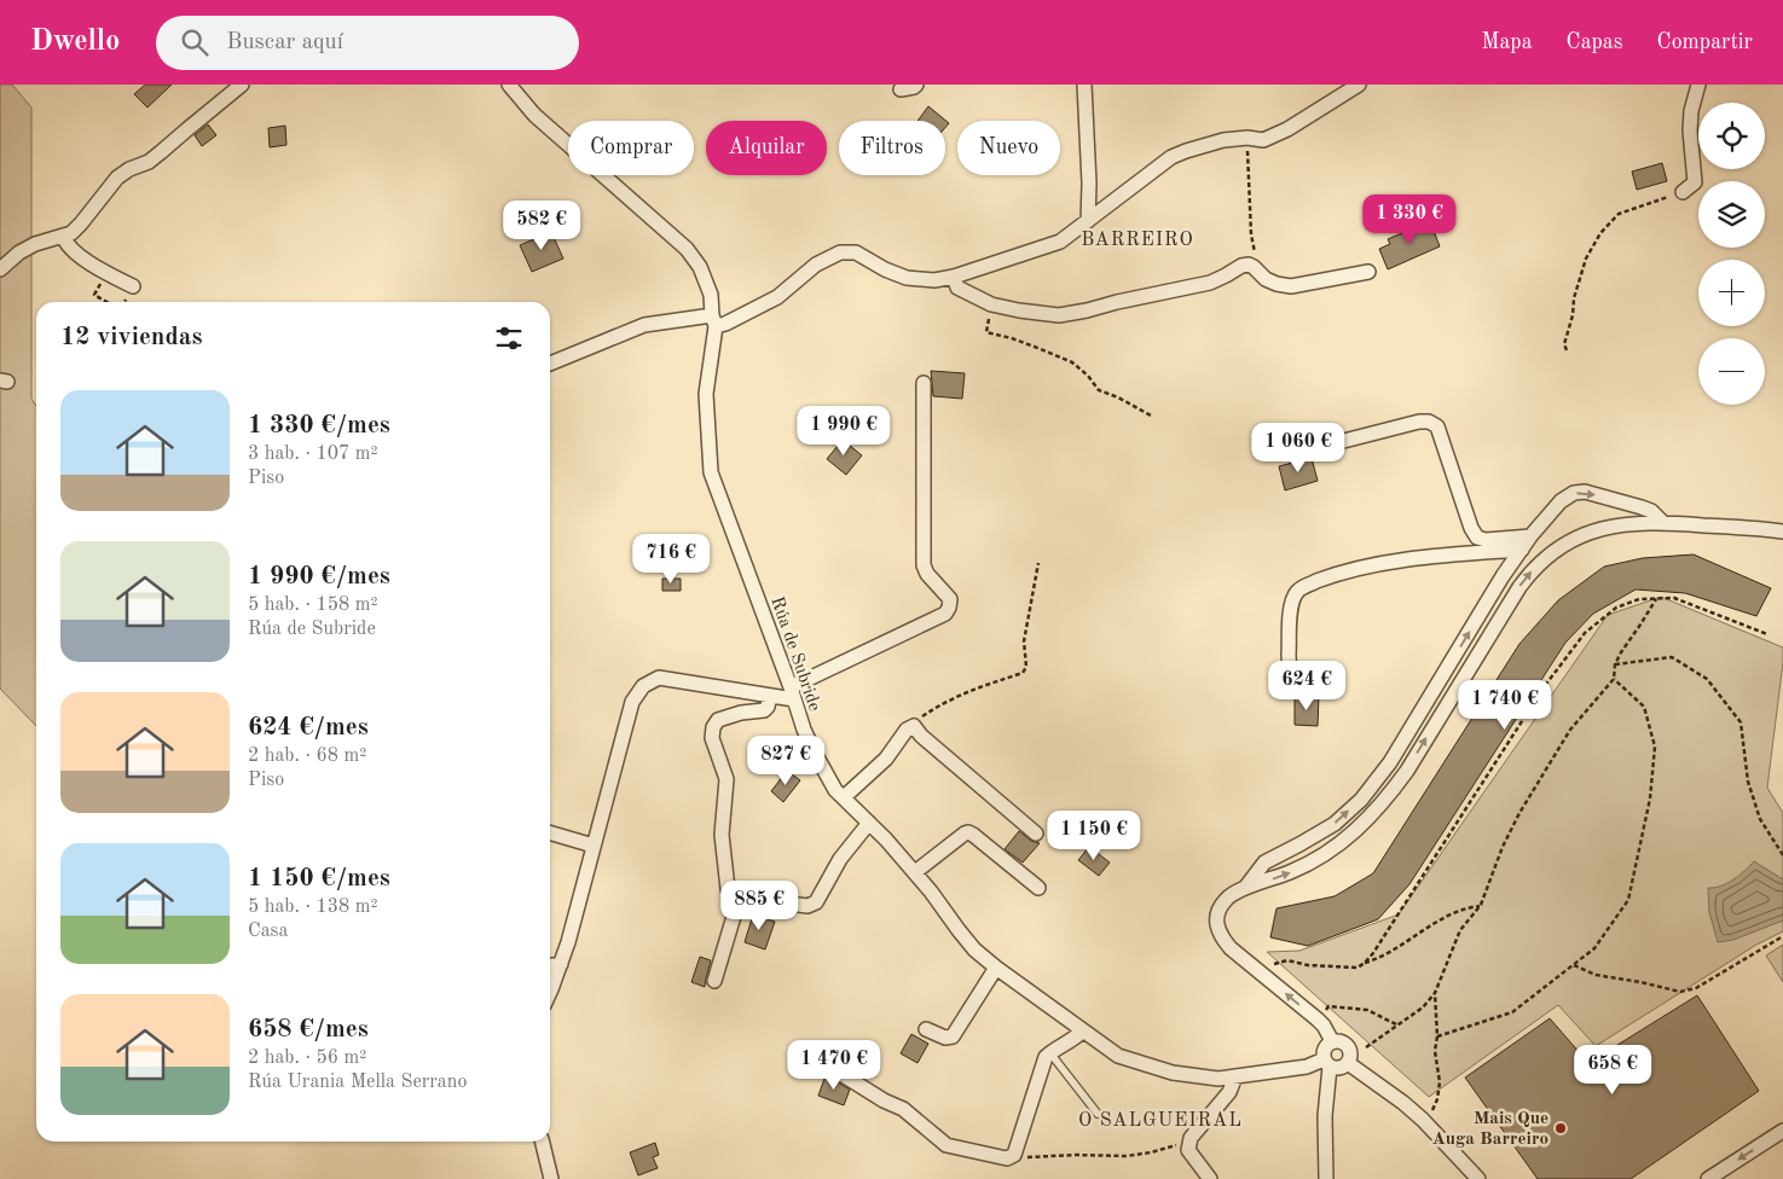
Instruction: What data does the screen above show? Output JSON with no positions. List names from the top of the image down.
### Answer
{
  "streets": {
    "street": ["Rúa de Subride"]
  },
  "districts": ["BARREIRO", "O SALGUEIRAL"],
  "places": ["Mais Que Auga Barreiro"],
  "page": {
    "header": "Dwello",
    "search": "Buscar aquí",
    "nav": ["Mapa", "Capas", "Compartir"],
    "map_buttons": ["+", "−"],
    "chip": [
      "Comprar",
      "Alquilar",
      "Filtros",
      "Nuevo"
    ],
    "price": [
      "1 330 €",
      "582 €",
      "1 990 €",
      "1 060 €",
      "716 €",
      "624 €",
      "1 740 €",
      "827 €",
      "1 150 €",
      "885 €",
      "1 470 €",
      "658 €"
    ],
    "heading": "12 viviendas",
    "list": [
      {
        "name": "1 330 €/mes",
        "note": "3 hab. · 107 m² · Piso"
      },
      {
        "name": "1 990 €/mes",
        "note": "5 hab. · 158 m² · Rúa de Subride"
      },
      {
        "name": "624 €/mes",
        "note": "2 hab. · 68 m² · Piso"
      },
      {
        "name": "1 150 €/mes",
        "note": "5 hab. · 138 m² · Casa"
      },
      {
        "name": "658 €/mes",
        "note": "2 hab. · 56 m² · Rúa Urania Mella Serrano"
      }
    ]
  }
}
